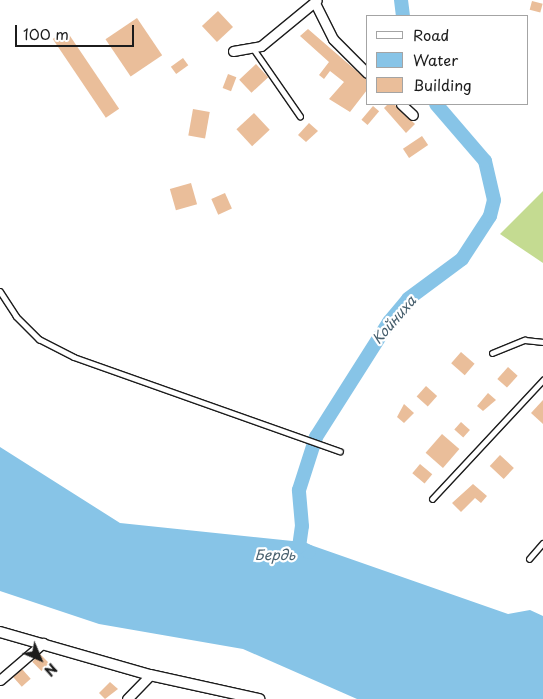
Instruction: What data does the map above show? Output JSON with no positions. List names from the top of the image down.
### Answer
{
  "water": ["Койниха", "Бердь"],
  "legend": ["Road", "Water", "Building"],
  "scale_bar": "100 m",
  "north": "bottom right"
}
